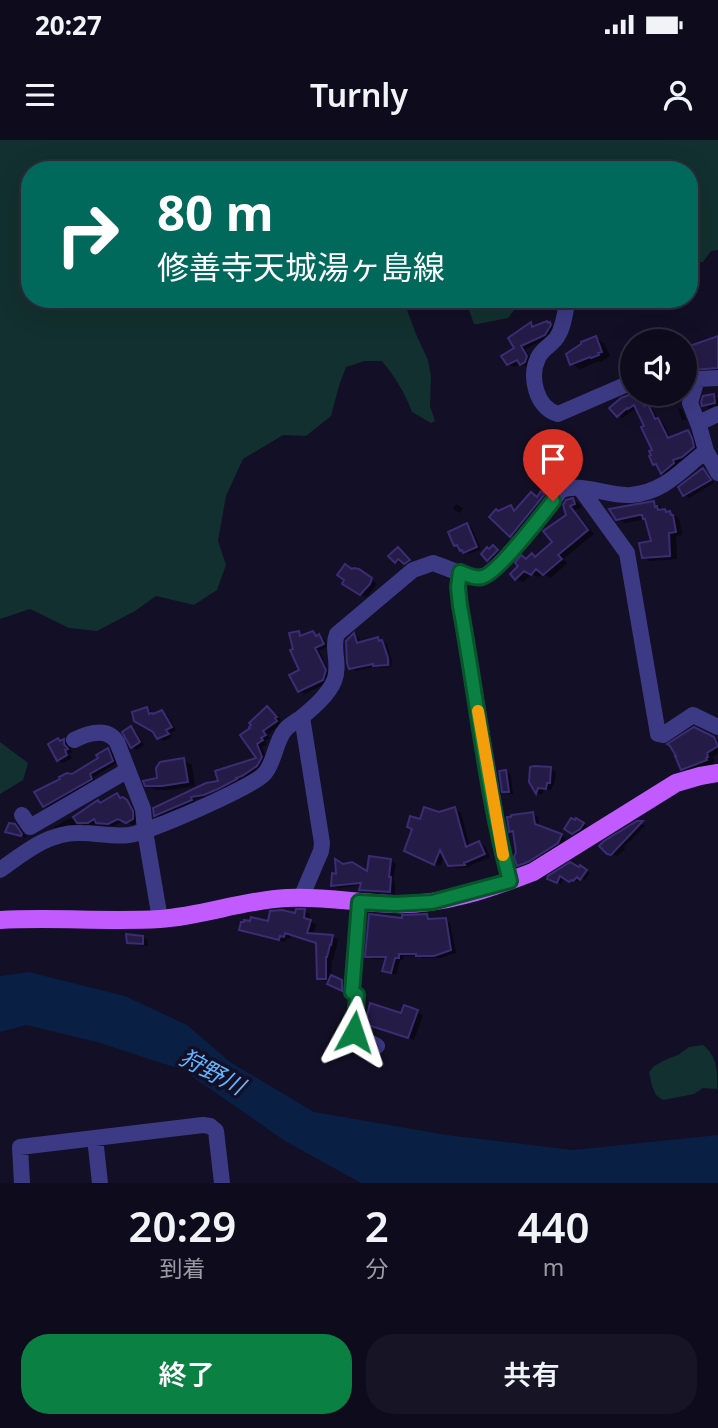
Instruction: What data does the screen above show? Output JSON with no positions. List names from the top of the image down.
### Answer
{
  "water": ["狩野川"],
  "page": {
    "status": "20:27",
    "header": "Turnly",
    "turn": ["80 m", "修善寺天城湯ヶ島線"],
    "eta": [
      "20:29",
      "到着",
      "2",
      "分",
      "440",
      "m"
    ],
    "buttons": ["終了", "共有"]
  }
}
